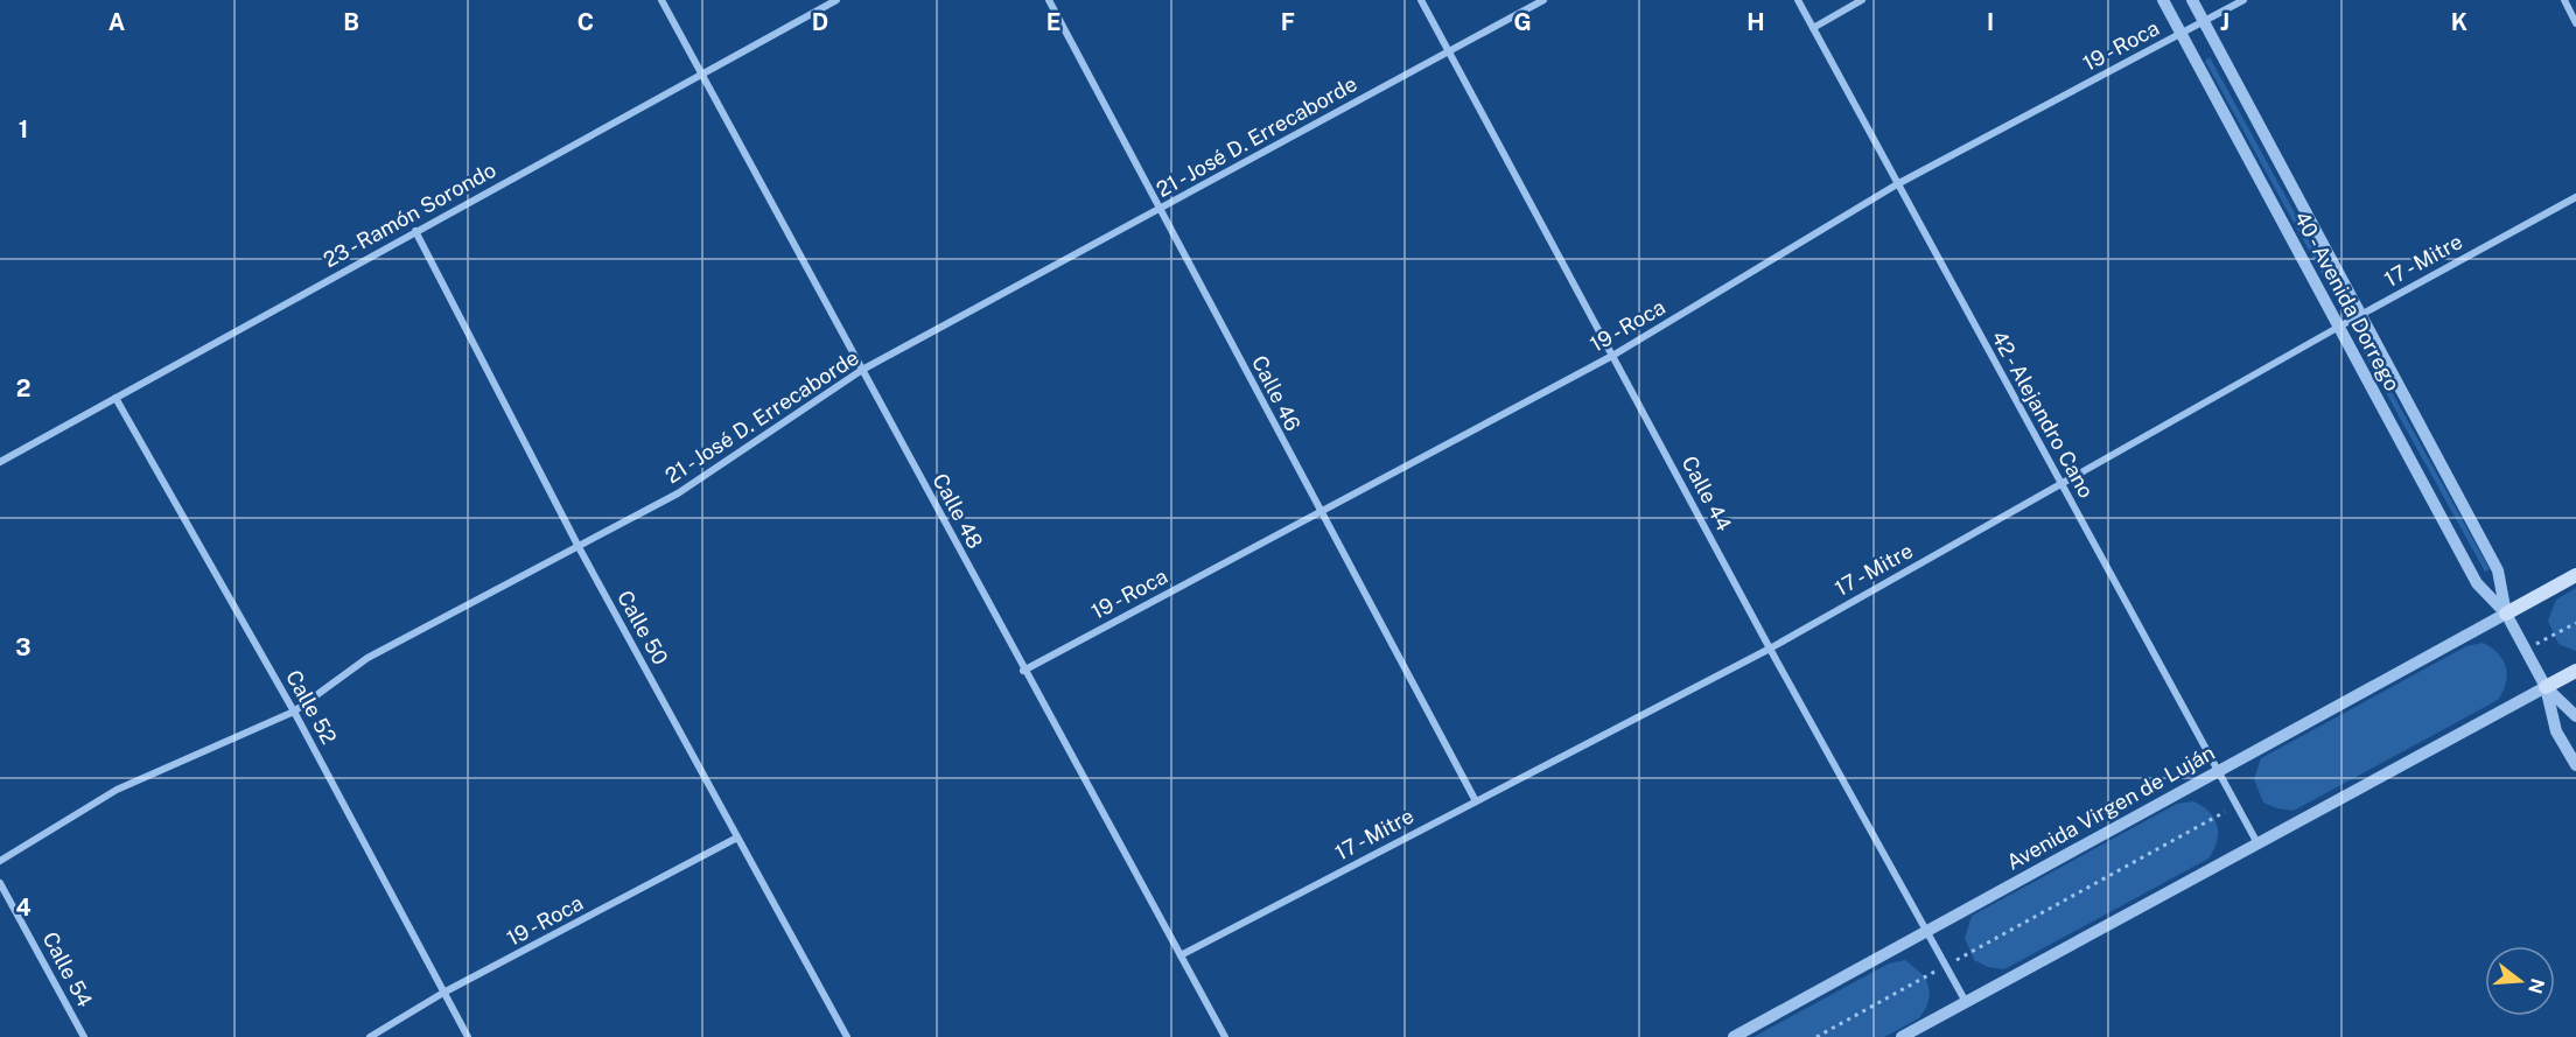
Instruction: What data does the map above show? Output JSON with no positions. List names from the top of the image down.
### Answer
{
  "streets": {
    "street": [
      "19 - Roca",
      "21 - José D. Errecaborde",
      "23 - Ramón Sorondo",
      "17 - Mitre",
      "40 - Avenida Dorrego",
      "Calle 46",
      "42 - Alejandro Cano",
      "Calle 44",
      "Calle 48",
      "Calle 50",
      "Calle 52",
      "Avenida Virgen de Luján",
      "Calle 54"
    ]
  },
  "crossings": [
    ["19 - Roca", "40 - Avenida Dorrego"],
    ["19 - Roca", "Calle 46"],
    ["19 - Roca", "42 - Alejandro Cano"],
    ["19 - Roca", "Calle 44"],
    ["19 - Roca", "Calle 48"],
    ["19 - Roca", "Calle 50"],
    ["19 - Roca", "Calle 52"],
    ["21 - José D. Errecaborde", "Calle 46"],
    ["21 - José D. Errecaborde", "Calle 44"],
    ["21 - José D. Errecaborde", "Calle 48"],
    ["21 - José D. Errecaborde", "Calle 50"],
    ["21 - José D. Errecaborde", "Calle 52"],
    ["23 - Ramón Sorondo", "Calle 48"],
    ["23 - Ramón Sorondo", "Calle 50"],
    ["23 - Ramón Sorondo", "Calle 52"],
    ["17 - Mitre", "40 - Avenida Dorrego"],
    ["17 - Mitre", "Calle 46"],
    ["17 - Mitre", "42 - Alejandro Cano"],
    ["17 - Mitre", "Calle 44"],
    ["17 - Mitre", "Calle 48"],
    ["40 - Avenida Dorrego", "Avenida Virgen de Luján"],
    ["42 - Alejandro Cano", "Avenida Virgen de Luján"],
    ["Calle 44", "Avenida Virgen de Luján"]
  ],
  "north": "right",
  "grid": {
    "columns": [
      "A",
      "B",
      "C",
      "D",
      "E",
      "F",
      "G",
      "H",
      "I",
      "J",
      "K"
    ],
    "rows": [
      "1",
      "2",
      "3",
      "4"
    ]
  }
}
